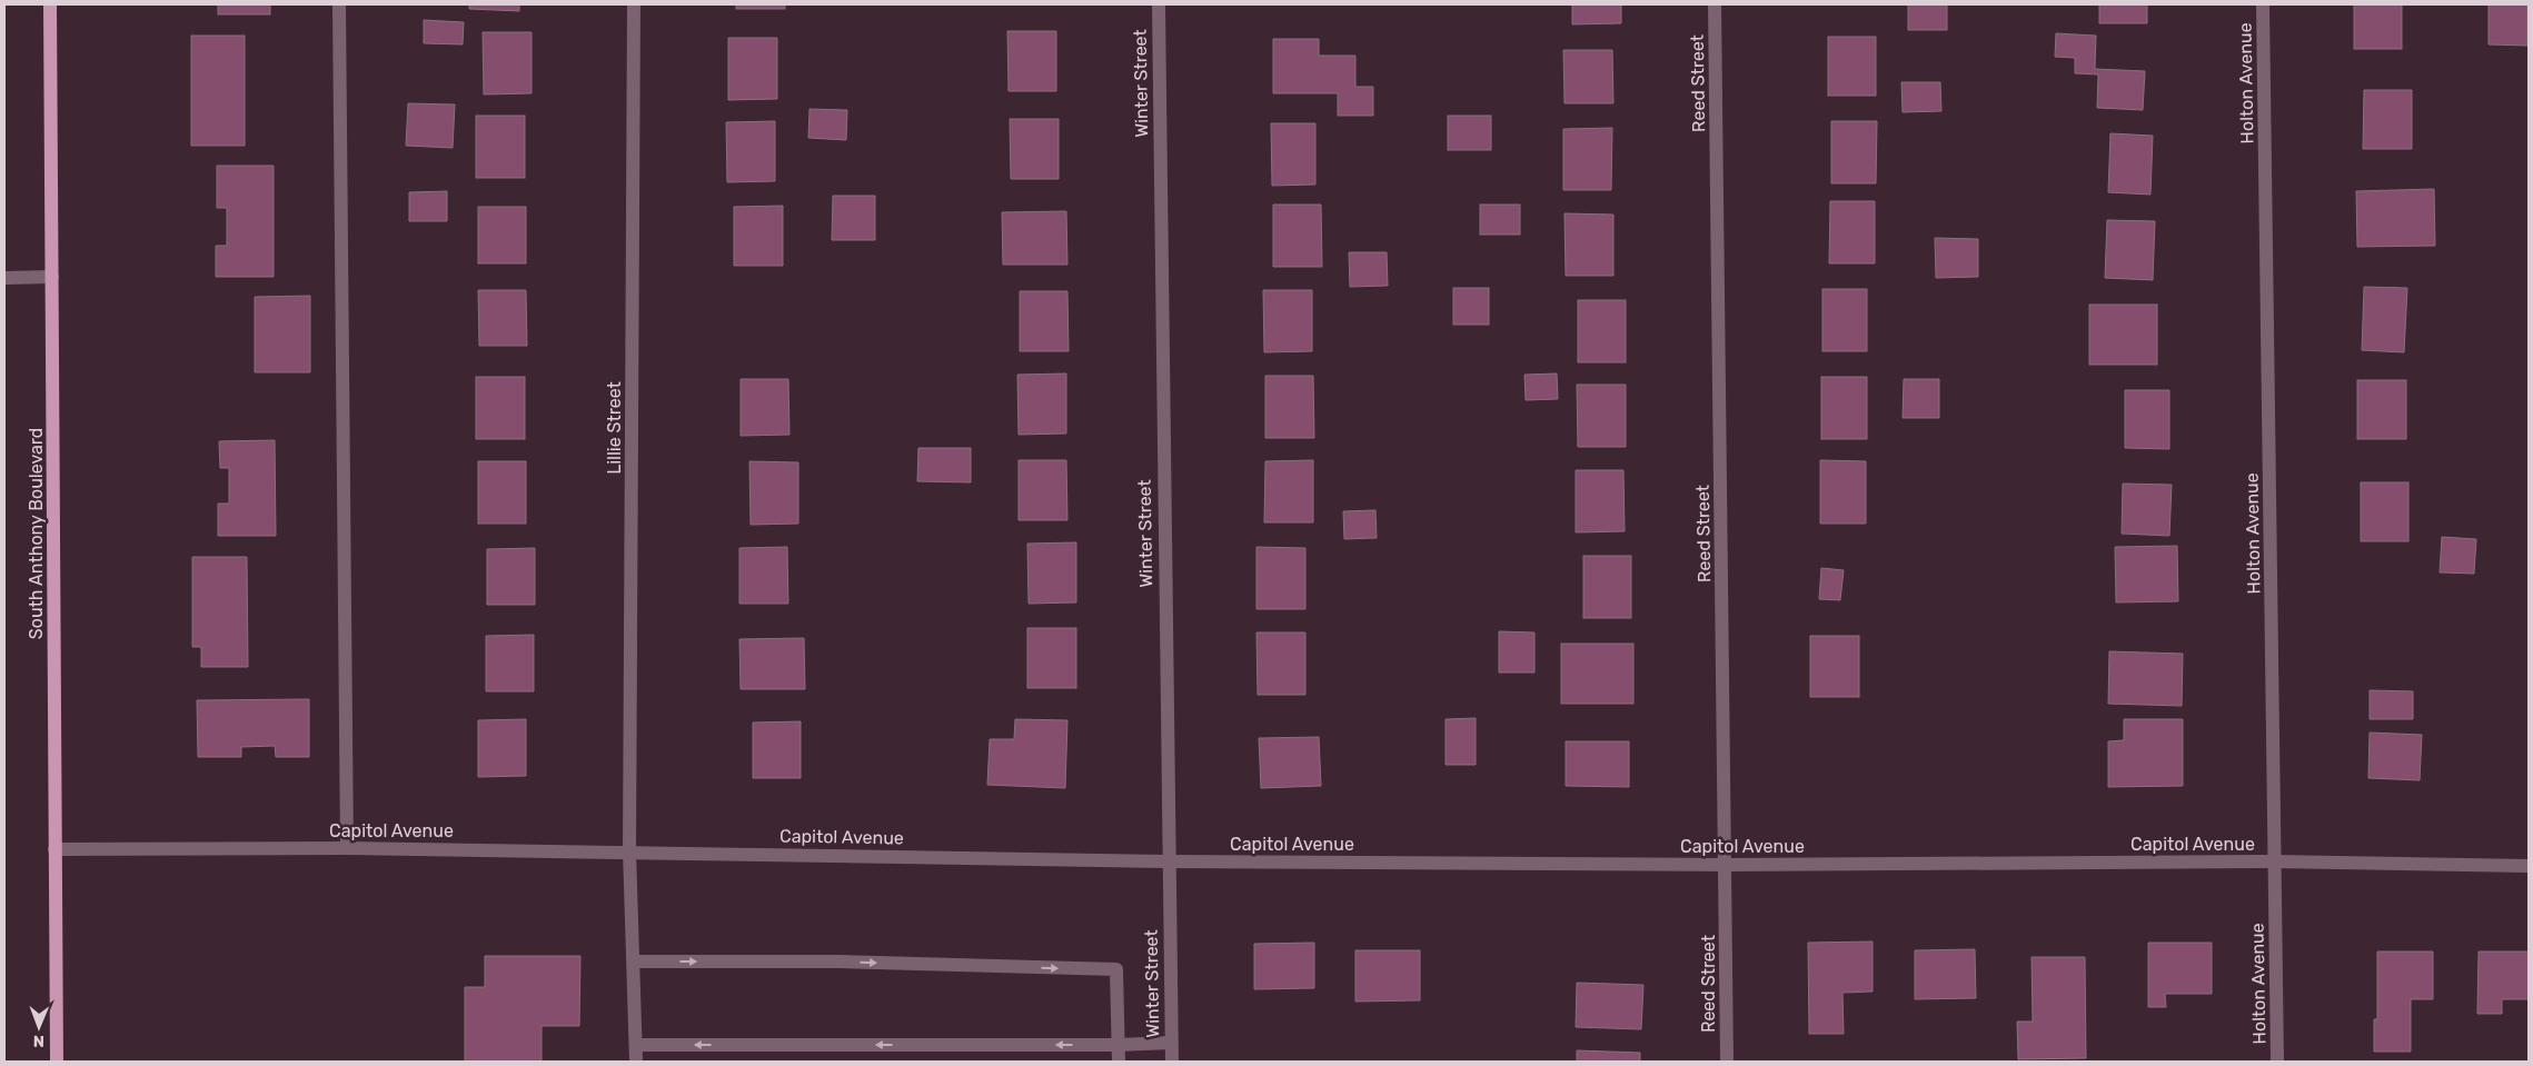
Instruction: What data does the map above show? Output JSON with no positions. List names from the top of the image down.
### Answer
{
  "streets": {
    "main road": ["South Anthony Boulevard"],
    "street": [
      "Winter Street",
      "Reed Street",
      "Holton Avenue",
      "Lillie Street",
      "Capitol Avenue"
    ]
  },
  "crossings": [
    ["Winter Street", "Capitol Avenue"],
    ["Reed Street", "Capitol Avenue"],
    ["Holton Avenue", "Capitol Avenue"],
    ["Lillie Street", "Capitol Avenue"],
    ["South Anthony Boulevard", "Capitol Avenue"]
  ],
  "north": "bottom"
}
